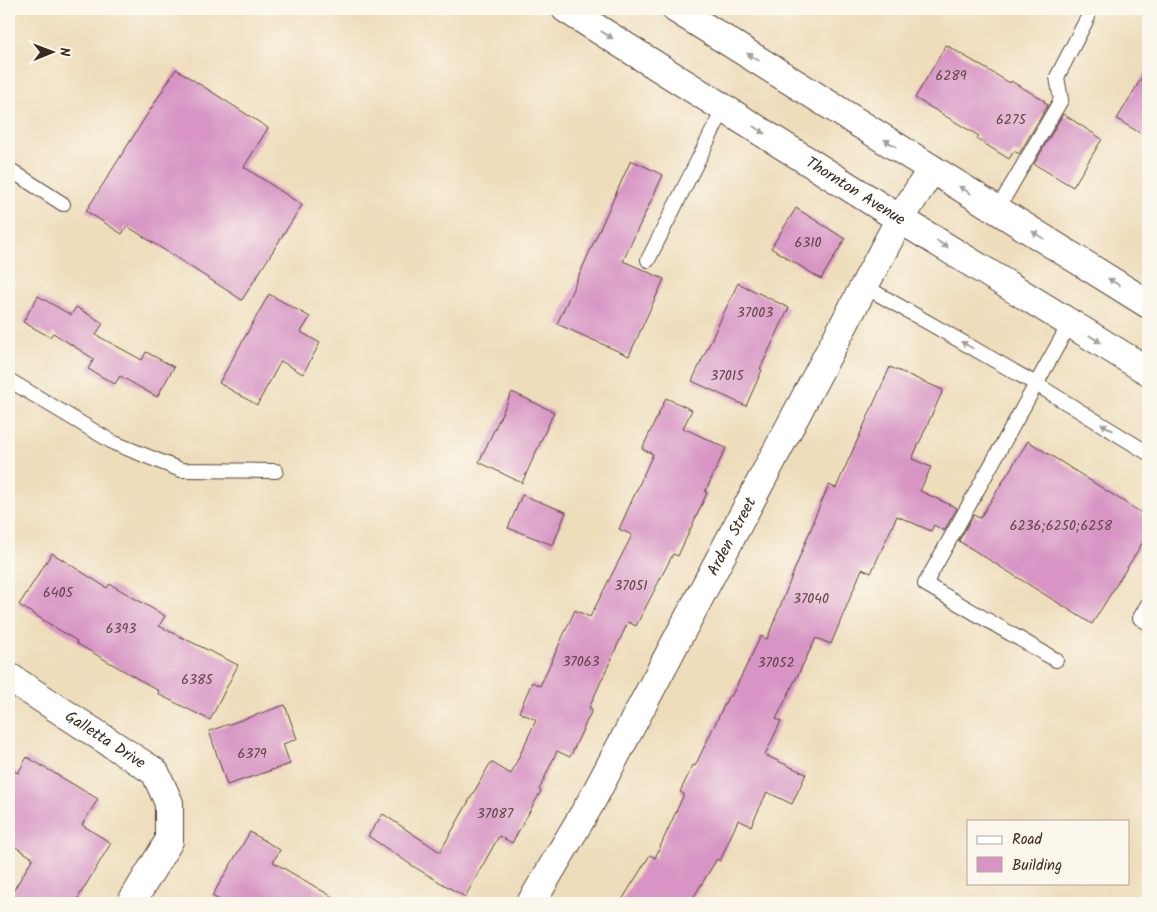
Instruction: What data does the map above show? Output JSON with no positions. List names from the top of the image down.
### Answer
{
  "streets": {
    "main road": ["Thornton Avenue", "Arden Street", "Galletta Drive"]
  },
  "crossings": [
    ["Thornton Avenue", "Arden Street"]
  ],
  "house_numbers": [
    "6289",
    "6275",
    "6310",
    "37003",
    "37015",
    "6236;6250;6258",
    "37051",
    "6405",
    "37040",
    "6393",
    "37063",
    "37052",
    "6385",
    "6379",
    "37087"
  ],
  "legend": ["Road", "Building"],
  "north": "right"
}
